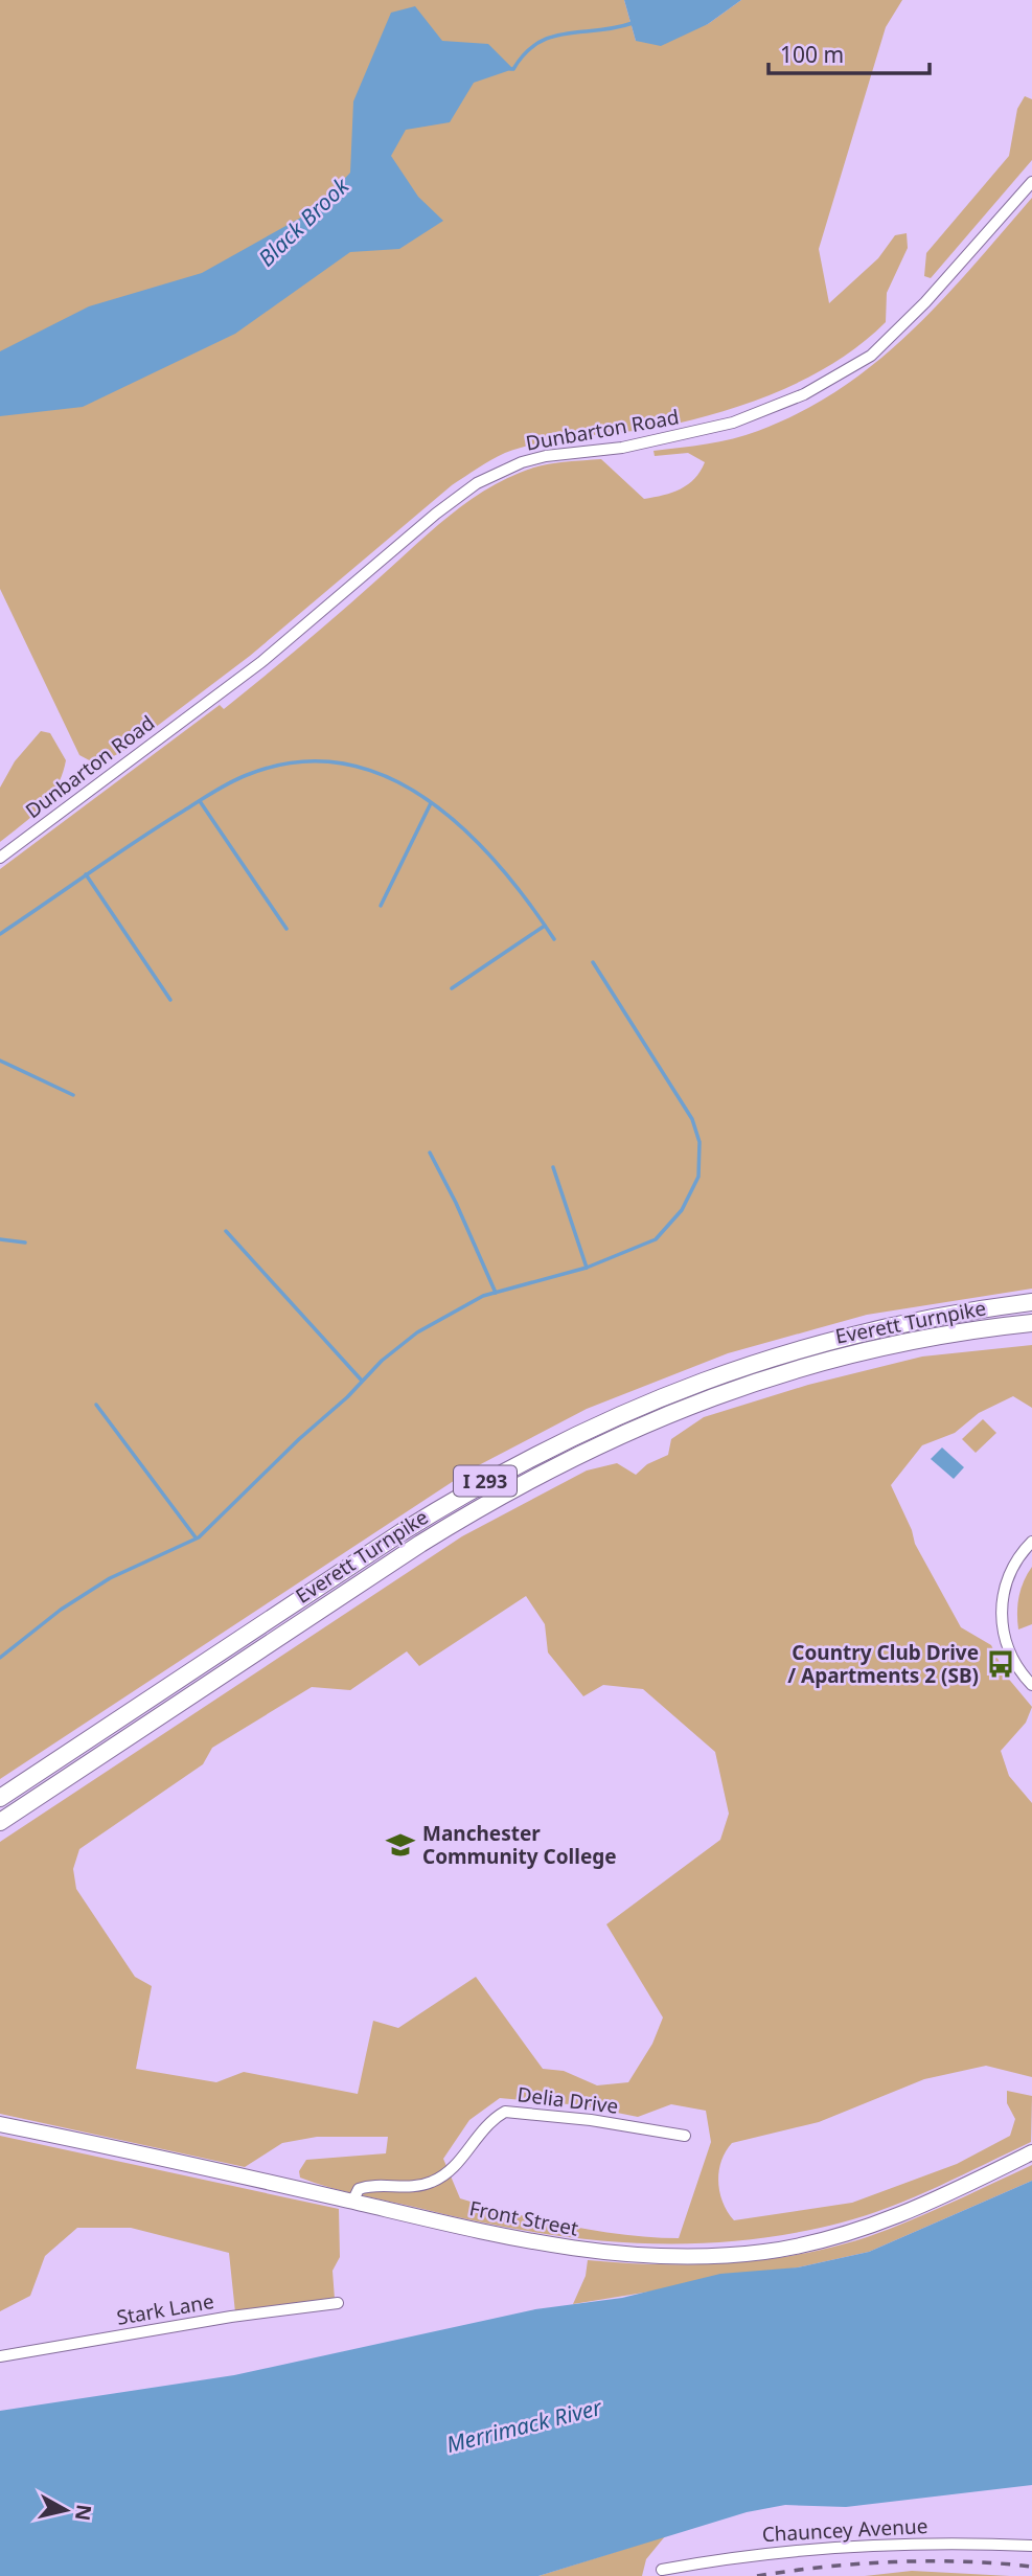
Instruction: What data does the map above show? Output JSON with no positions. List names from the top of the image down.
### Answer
{
  "streets": {
    "highway": ["Everett Turnpike", "I 293"],
    "main road": ["Front Street"],
    "street": [
      "Dunbarton Road",
      "Delia Drive",
      "Stark Lane",
      "Chauncey Avenue"
    ]
  },
  "crossings": [
    ["Delia Drive", "Front Street"]
  ],
  "water": ["Black Brook", "Merrimack River"],
  "places": {
    "bus stop": ["Country Club Drive / Apartments 2 (SB)"],
    "school or university": ["Manchester Community College"]
  },
  "scale_bar": "100 m",
  "north": "right"
}
